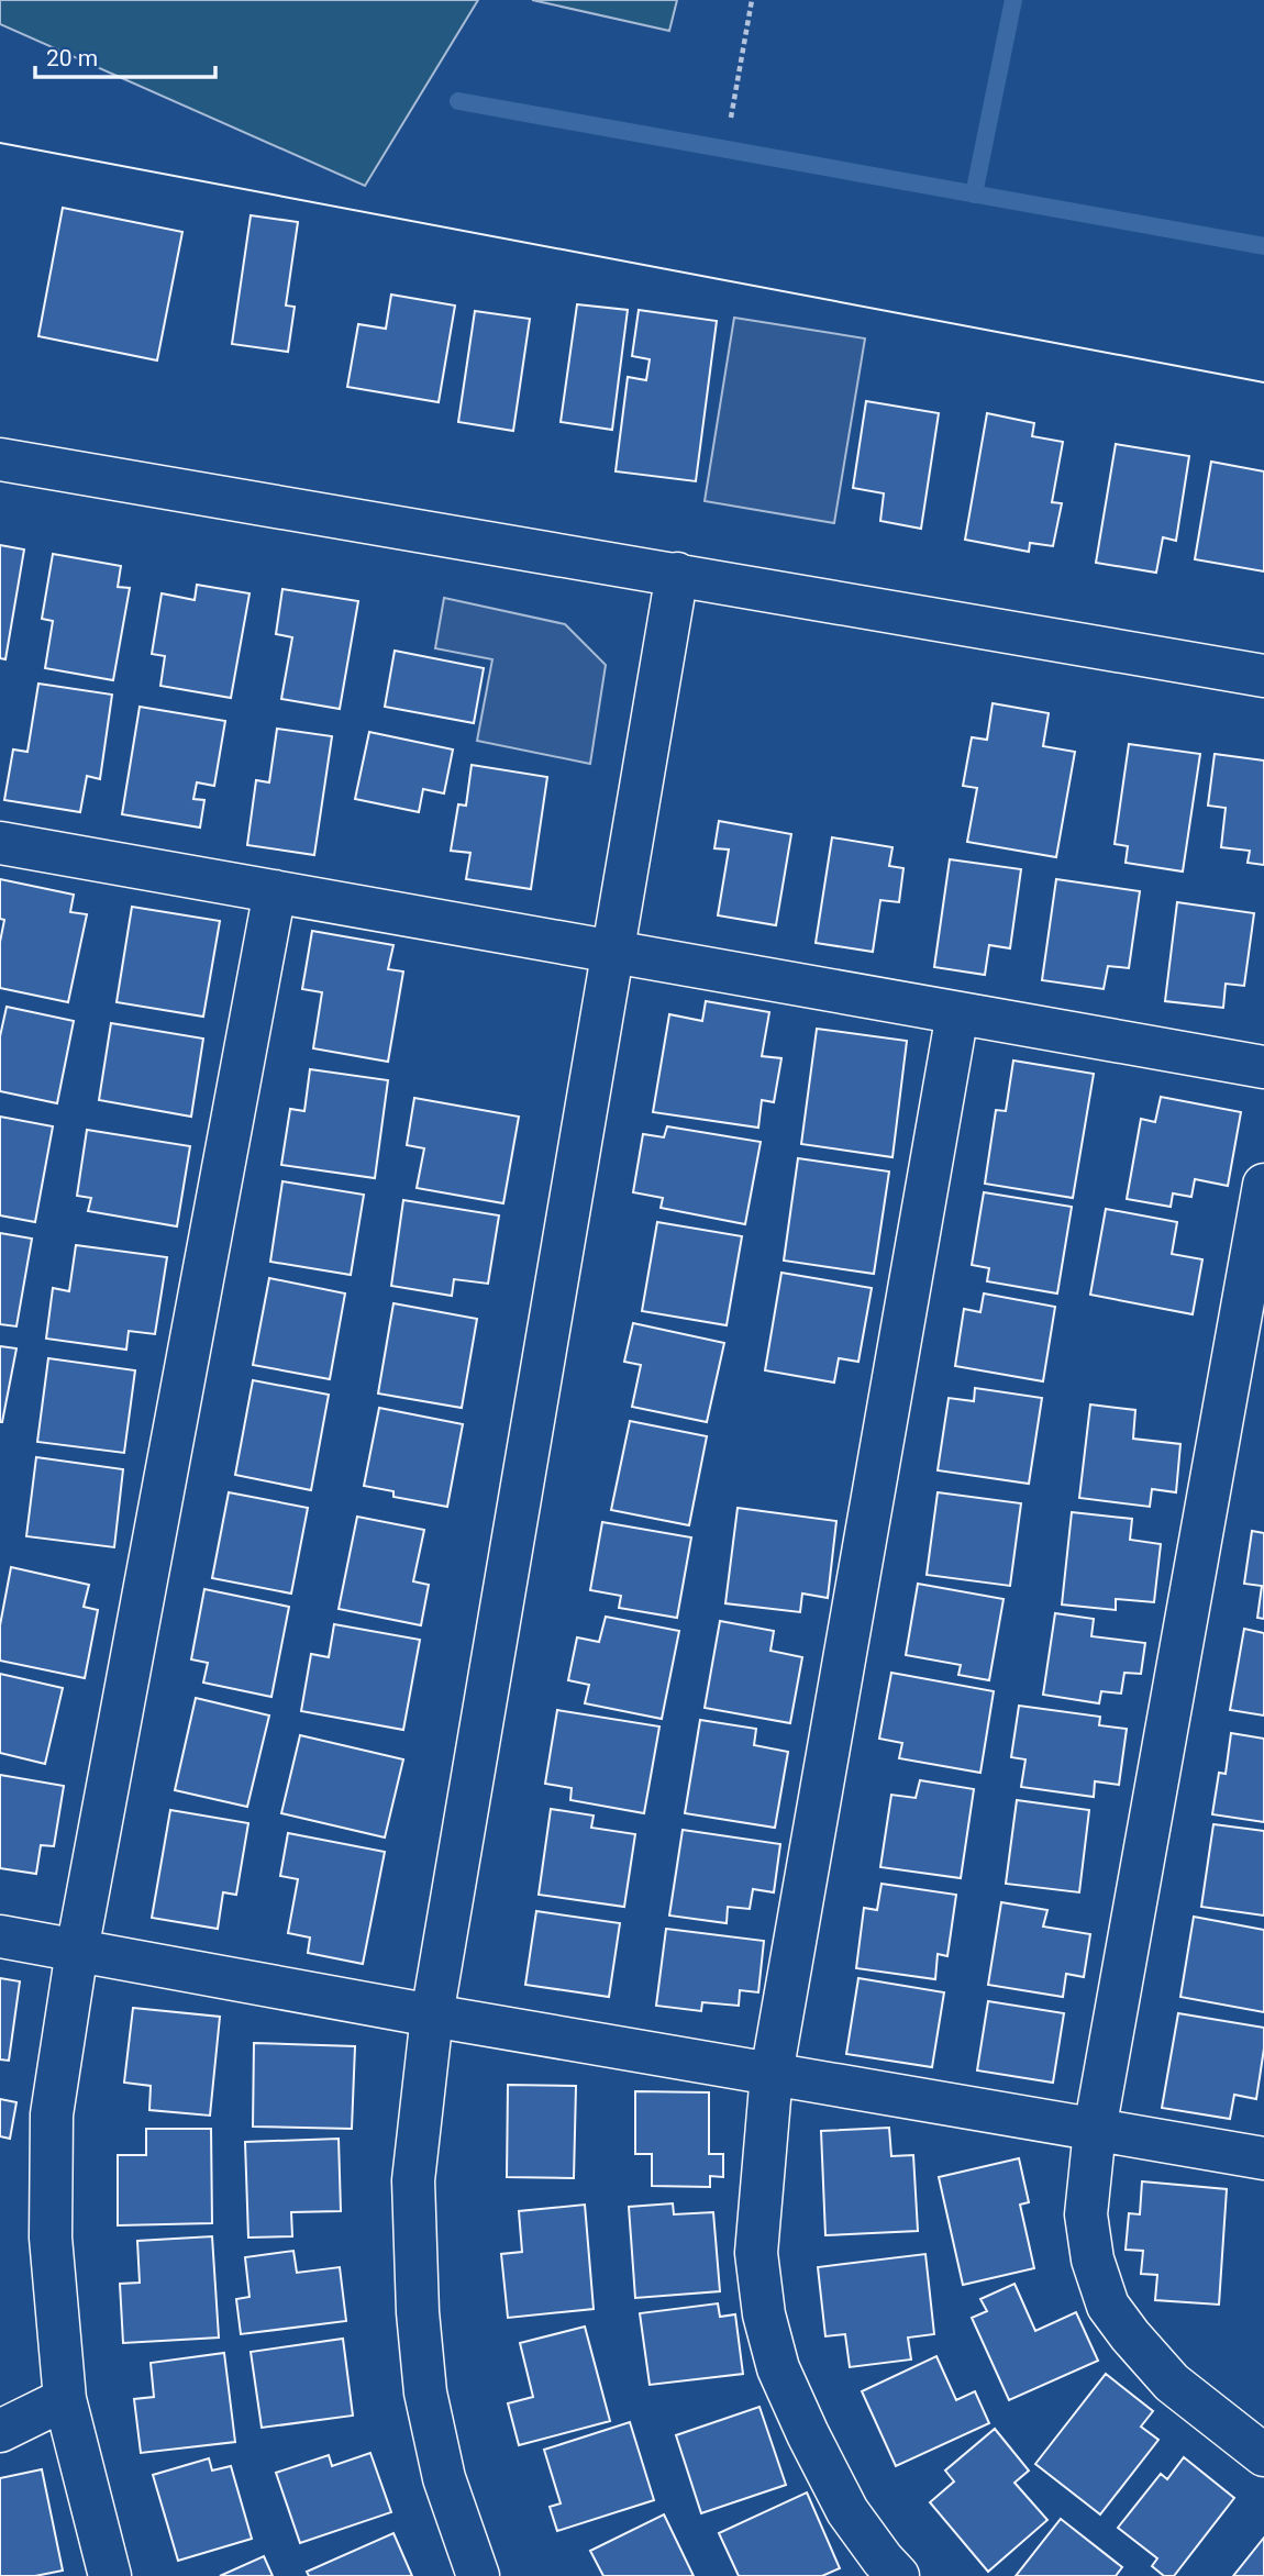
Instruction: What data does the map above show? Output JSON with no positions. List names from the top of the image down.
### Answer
{
  "scale_bar": "20 m"
}
